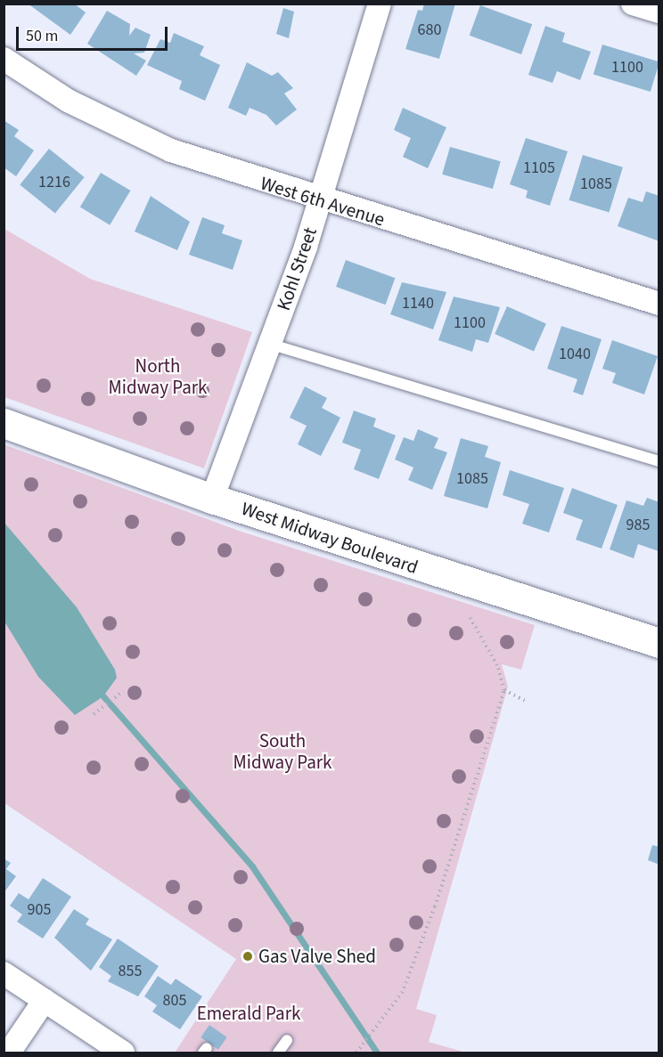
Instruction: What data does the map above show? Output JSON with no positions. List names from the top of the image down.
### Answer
{
  "streets": {
    "main road": ["West Midway Boulevard"],
    "street": ["West 6th Avenue", "Kohl Street"]
  },
  "crossings": [
    ["West 6th Avenue", "Kohl Street"],
    ["Kohl Street", "West Midway Boulevard"]
  ],
  "parks": ["North Midway Park", "South Midway Park", "Emerald Park"],
  "places": ["Gas Valve Shed"],
  "house_numbers": [
    "680",
    "1100",
    "1105",
    "1216",
    "1085",
    "1140",
    "1100",
    "1040",
    "1085",
    "985",
    "905",
    "855",
    "805"
  ],
  "scale_bar": "50 m"
}
